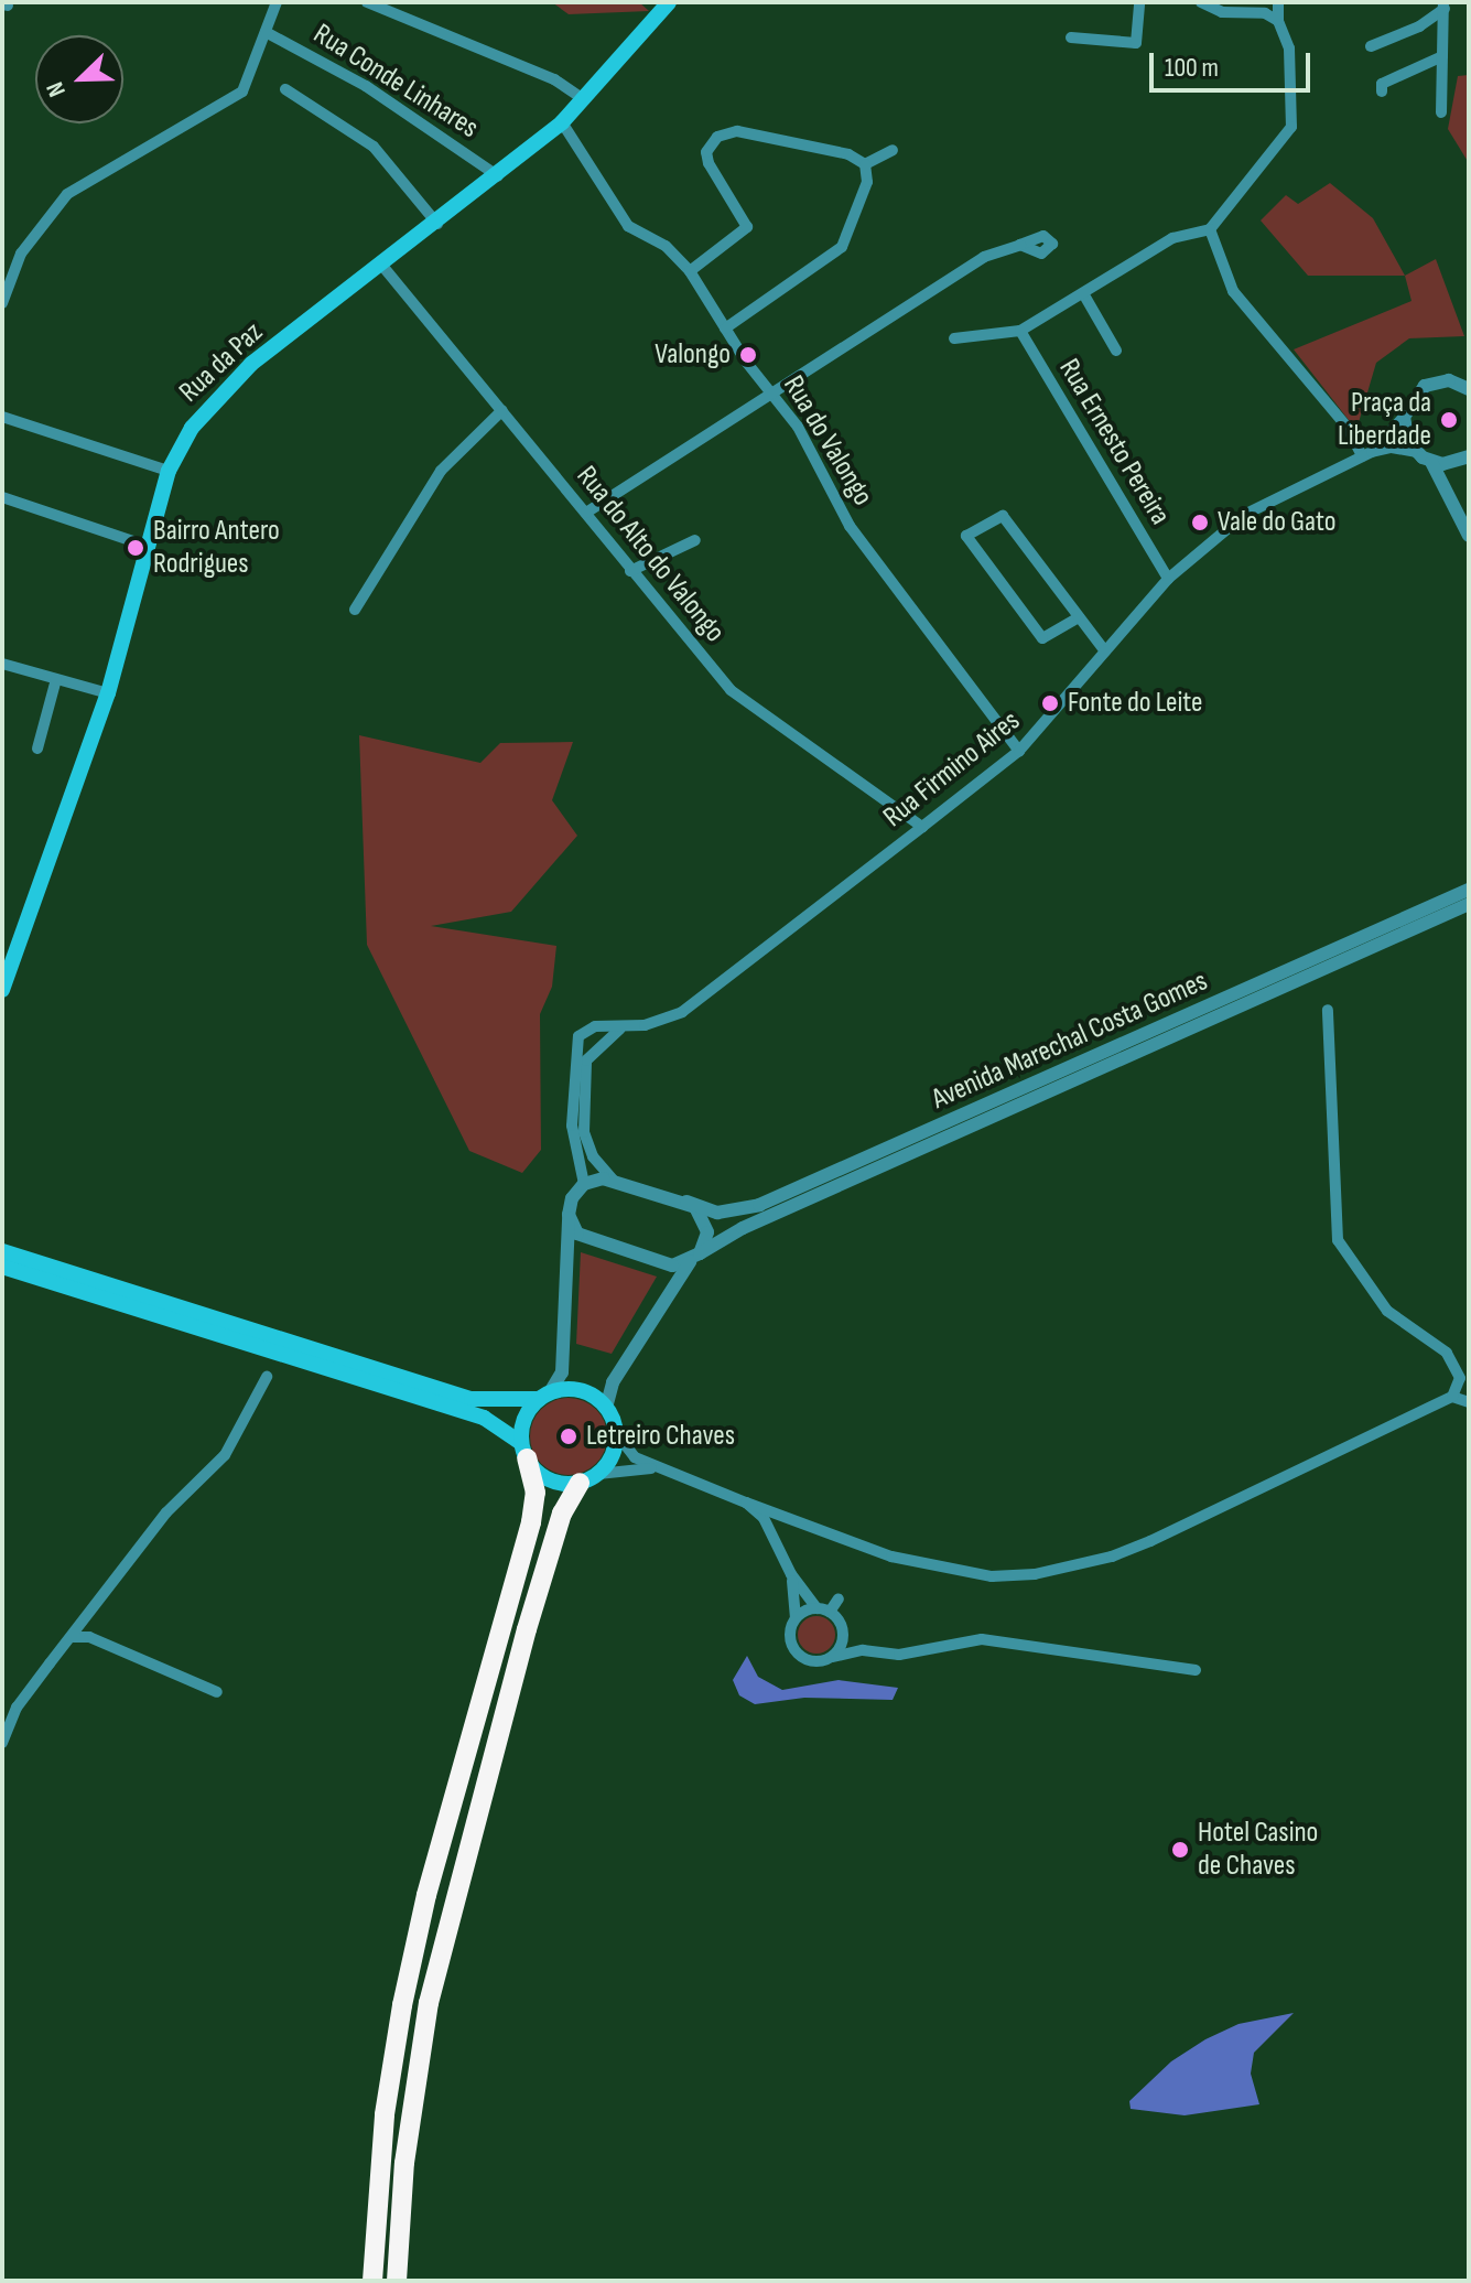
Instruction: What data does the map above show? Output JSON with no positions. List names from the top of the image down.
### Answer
{
  "streets": {
    "main road": ["Rua da Paz"],
    "street": [
      "Rua Conde Linhares",
      "Rua do Valongo",
      "Rua Ernesto Pereira",
      "Rua do Alto do Valongo",
      "Rua Firmino Aires",
      "Avenida Marechal Costa Gomes"
    ]
  },
  "crossings": [
    ["Rua Conde Linhares", "Rua da Paz"],
    ["Rua da Paz", "Rua do Valongo"],
    ["Rua da Paz", "Rua do Alto do Valongo"],
    ["Rua do Valongo", "Rua Firmino Aires"],
    ["Rua Ernesto Pereira", "Rua Firmino Aires"],
    ["Rua do Alto do Valongo", "Rua Firmino Aires"]
  ],
  "places": [
    "Valongo",
    "Praça da Liberdade",
    "Vale do Gato",
    "Bairro Antero Rodrigues",
    "Fonte do Leite",
    "Letreiro Chaves",
    "Hotel Casino de Chaves"
  ],
  "scale_bar": "100 m",
  "north": "bottom left"
}
